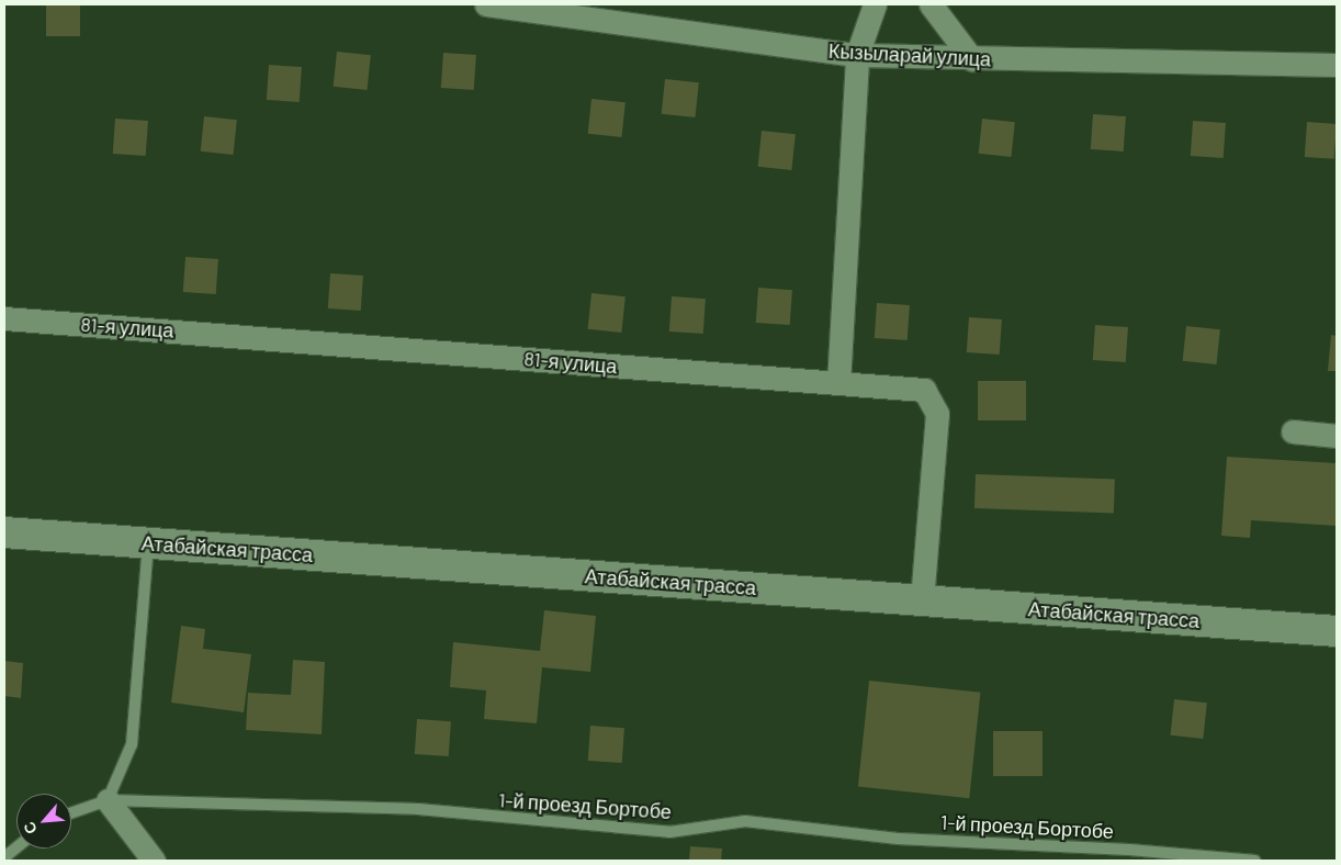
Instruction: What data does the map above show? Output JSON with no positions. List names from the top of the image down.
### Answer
{
  "streets": {
    "main road": ["Атабайская трасса"],
    "street": ["Кызыларай улица", "81-я улица"],
    "lane": ["1-й проезд Бортобе"]
  },
  "crossings": [
    ["81-я улица", "Атабайская трасса"]
  ],
  "north": "bottom left"
}
